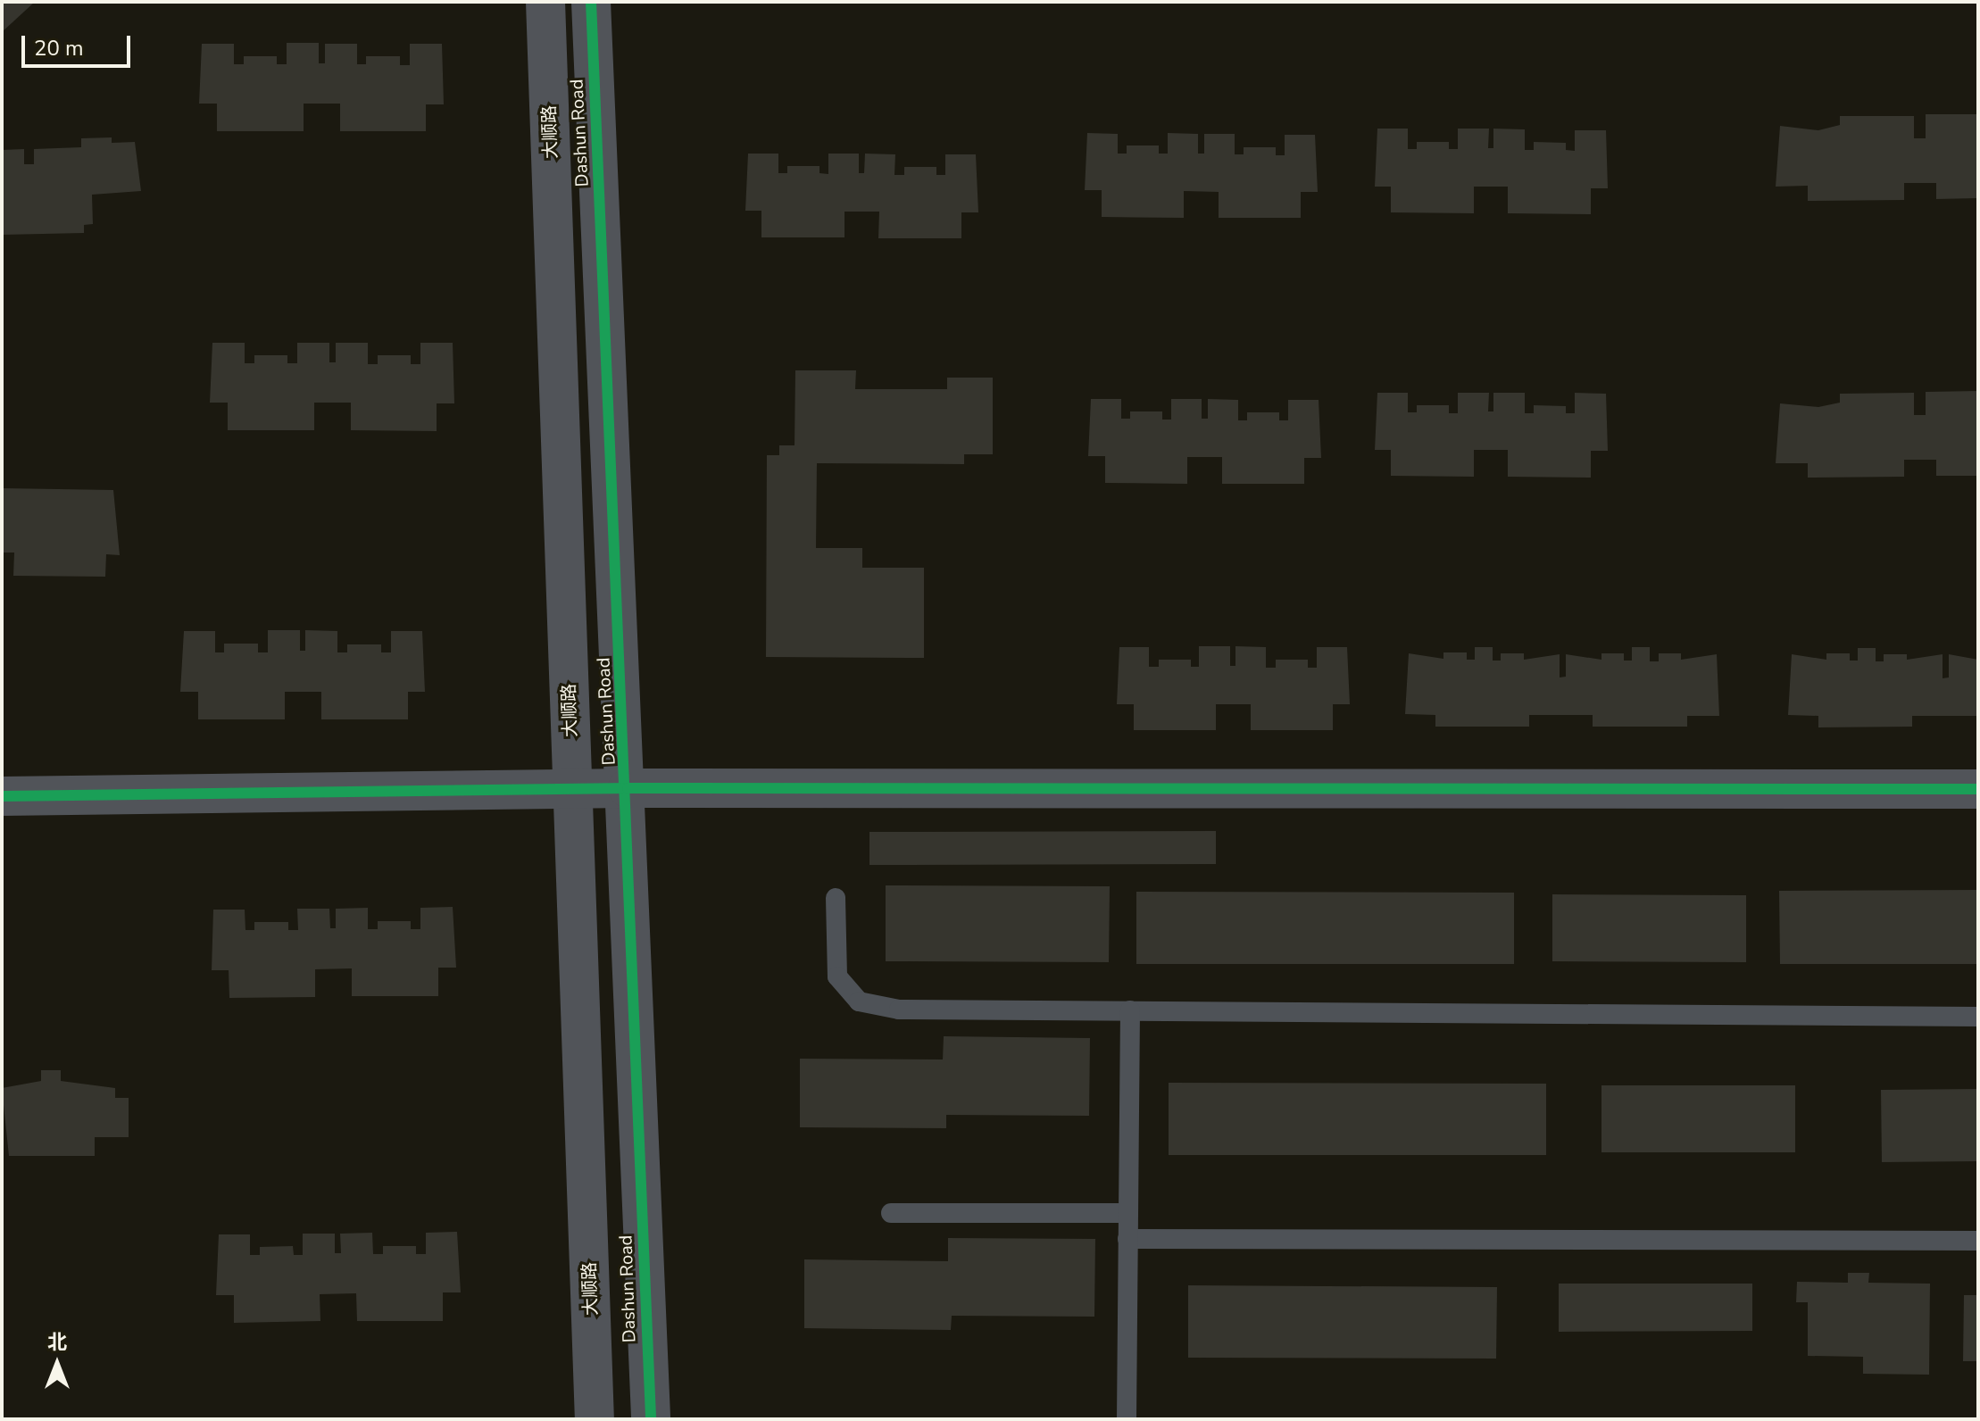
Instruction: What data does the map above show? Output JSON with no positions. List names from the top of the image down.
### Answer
{
  "streets": {
    "street": ["大顺路", "Dashun Road"]
  },
  "scale_bar": "20 m",
  "north": "top"
}
